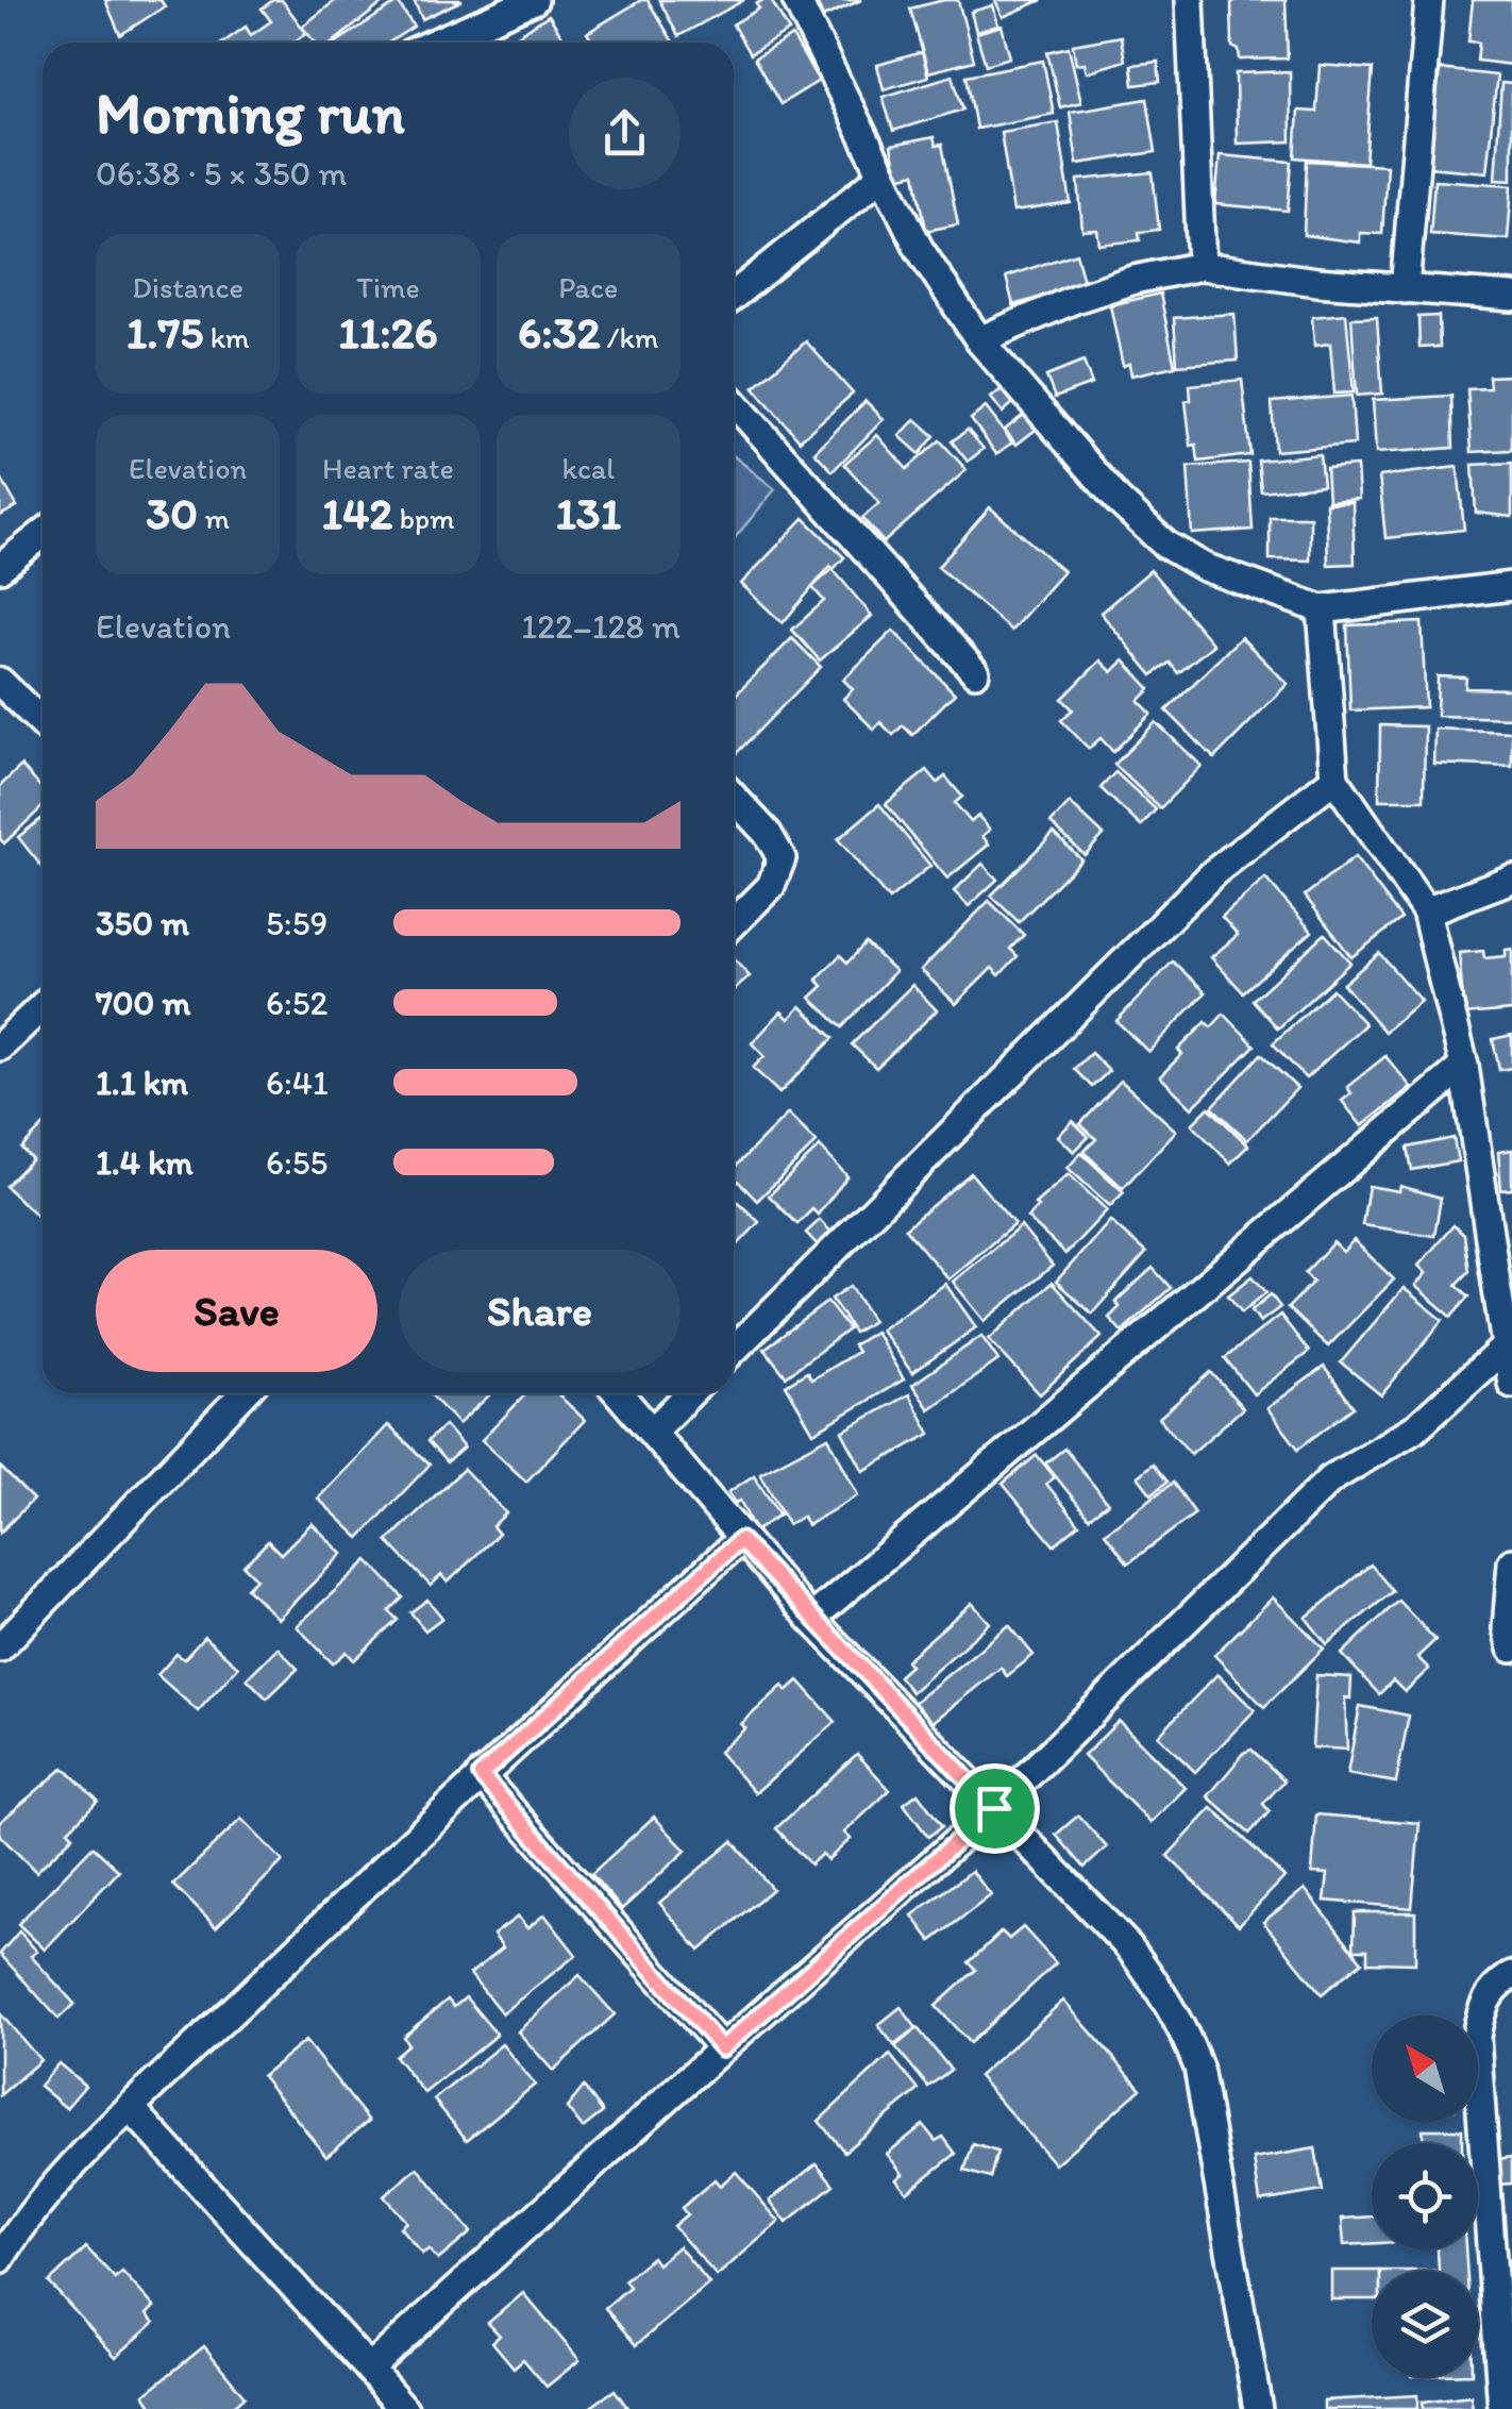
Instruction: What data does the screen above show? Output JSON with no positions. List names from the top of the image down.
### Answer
{
  "north": "top left",
  "page": {
    "heading": ["Morning run", "06:38 · 5 × 350 m"],
    "stats": [
      ["Distance", "1.75 km"],
      ["Time", "11:26"],
      ["Pace", "6:32 /km"],
      ["Elevation", "30 m"],
      ["Heart rate", "142 bpm"],
      ["kcal", "131"]
    ],
    "chart": ["Elevation", "122–128 m"],
    "list": [
      {
        "name": "350 m",
        "note": "5:59"
      },
      {
        "name": "700 m",
        "note": "6:52"
      },
      {
        "name": "1.1 km",
        "note": "6:41"
      },
      {
        "name": "1.4 km",
        "note": "6:55"
      }
    ],
    "buttons": ["Save", "Share"]
  }
}
